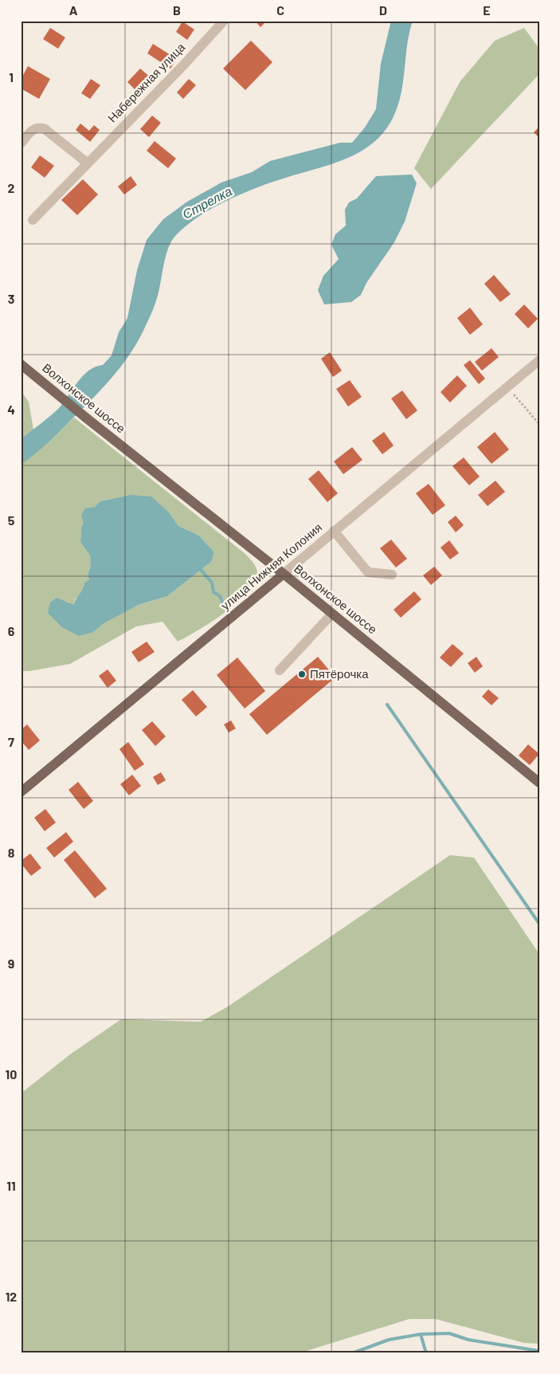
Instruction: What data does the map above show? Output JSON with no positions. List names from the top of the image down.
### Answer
{
  "streets": {
    "main road": ["Волхонское шоссе", "улица Нижняя Колония"],
    "street": ["Набережная улица"]
  },
  "crossings": [
    ["Волхонское шоссе", "улица Нижняя Колония"]
  ],
  "water": ["Стрелка"],
  "places": ["Пятёрочка"],
  "grid": {
    "columns": [
      "A",
      "B",
      "C",
      "D",
      "E"
    ],
    "rows": [
      "1",
      "2",
      "3",
      "4",
      "5",
      "6",
      "7",
      "8",
      "9",
      "10",
      "11",
      "12"
    ]
  }
}
